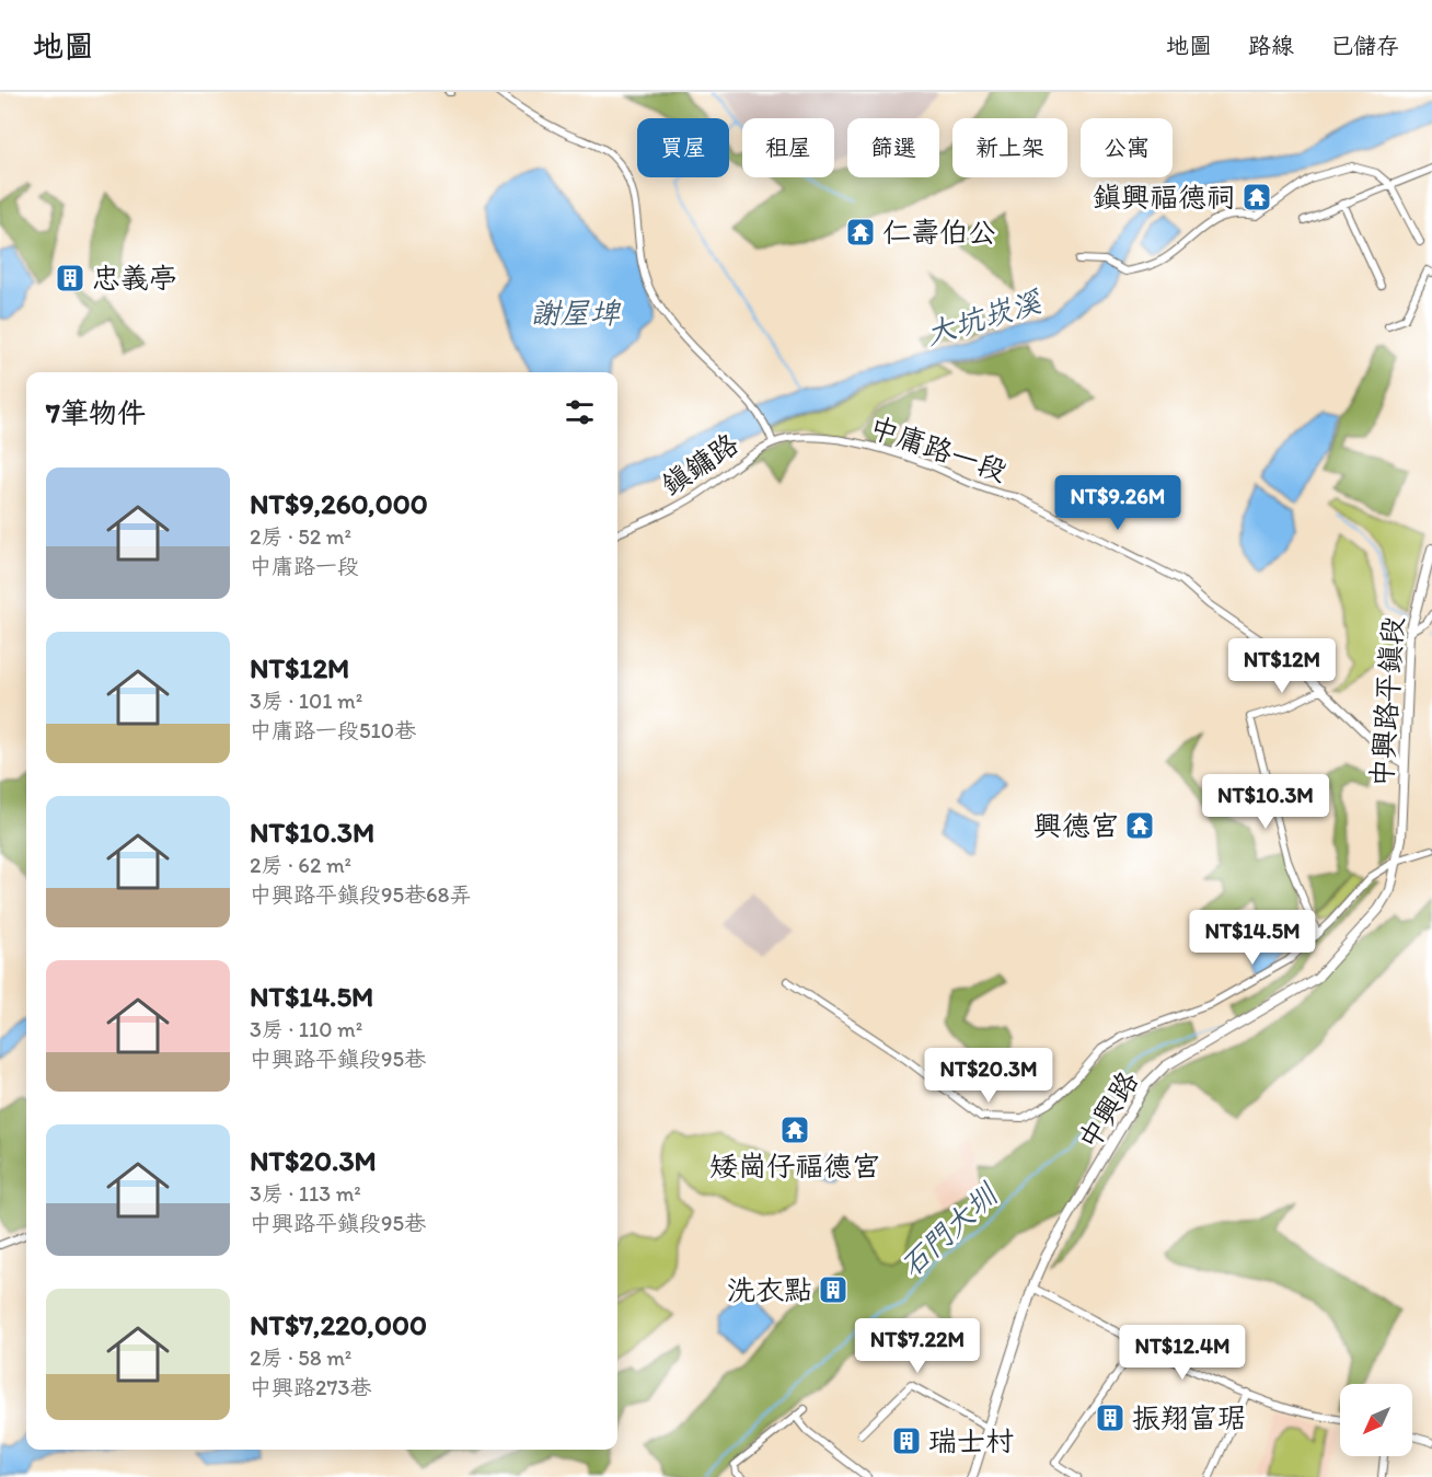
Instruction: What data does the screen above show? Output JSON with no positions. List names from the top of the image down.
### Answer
{
  "streets": {
    "street": [
      "中庸路一段",
      "鎮鏞路",
      "中興路平鎮段",
      "中興路"
    ]
  },
  "crossings": [
    ["中庸路一段", "鎮鏞路"],
    ["中庸路一段", "中興路平鎮段"],
    ["中興路平鎮段", "中興路"]
  ],
  "water": ["謝屋埤", "大坑崁溪", "石門大圳"],
  "places": {
    "temple": [
      "鎮興福德祠",
      "仁壽伯公",
      "興德宮",
      "矮崗仔福德宮"
    ],
    "building": [
      "忠義亭",
      "洗衣點",
      "振翔富琚",
      "瑞士村"
    ]
  },
  "north": "bottom left",
  "page": {
    "header": "地圖",
    "nav": ["地圖", "路線", "已儲存"],
    "chip": [
      "買屋",
      "租屋",
      "篩選",
      "新上架",
      "公寓"
    ],
    "heading": "7筆物件",
    "list": [
      {
        "name": "NT$9,260,000",
        "note": "2房 · 52 m² · 中庸路一段"
      },
      {
        "name": "NT$12M",
        "note": "3房 · 101 m² · 中庸路一段510巷"
      },
      {
        "name": "NT$10.3M",
        "note": "2房 · 62 m² · 中興路平鎮段95巷68弄"
      },
      {
        "name": "NT$14.5M",
        "note": "3房 · 110 m² · 中興路平鎮段95巷"
      },
      {
        "name": "NT$20.3M",
        "note": "3房 · 113 m² · 中興路平鎮段95巷"
      },
      {
        "name": "NT$7,220,000",
        "note": "2房 · 58 m² · 中興路273巷"
      }
    ],
    "price": [
      "NT$9.26M",
      "NT$12M",
      "NT$10.3M",
      "NT$14.5M",
      "NT$20.3M",
      "NT$7.22M",
      "NT$12.4M"
    ]
  }
}
